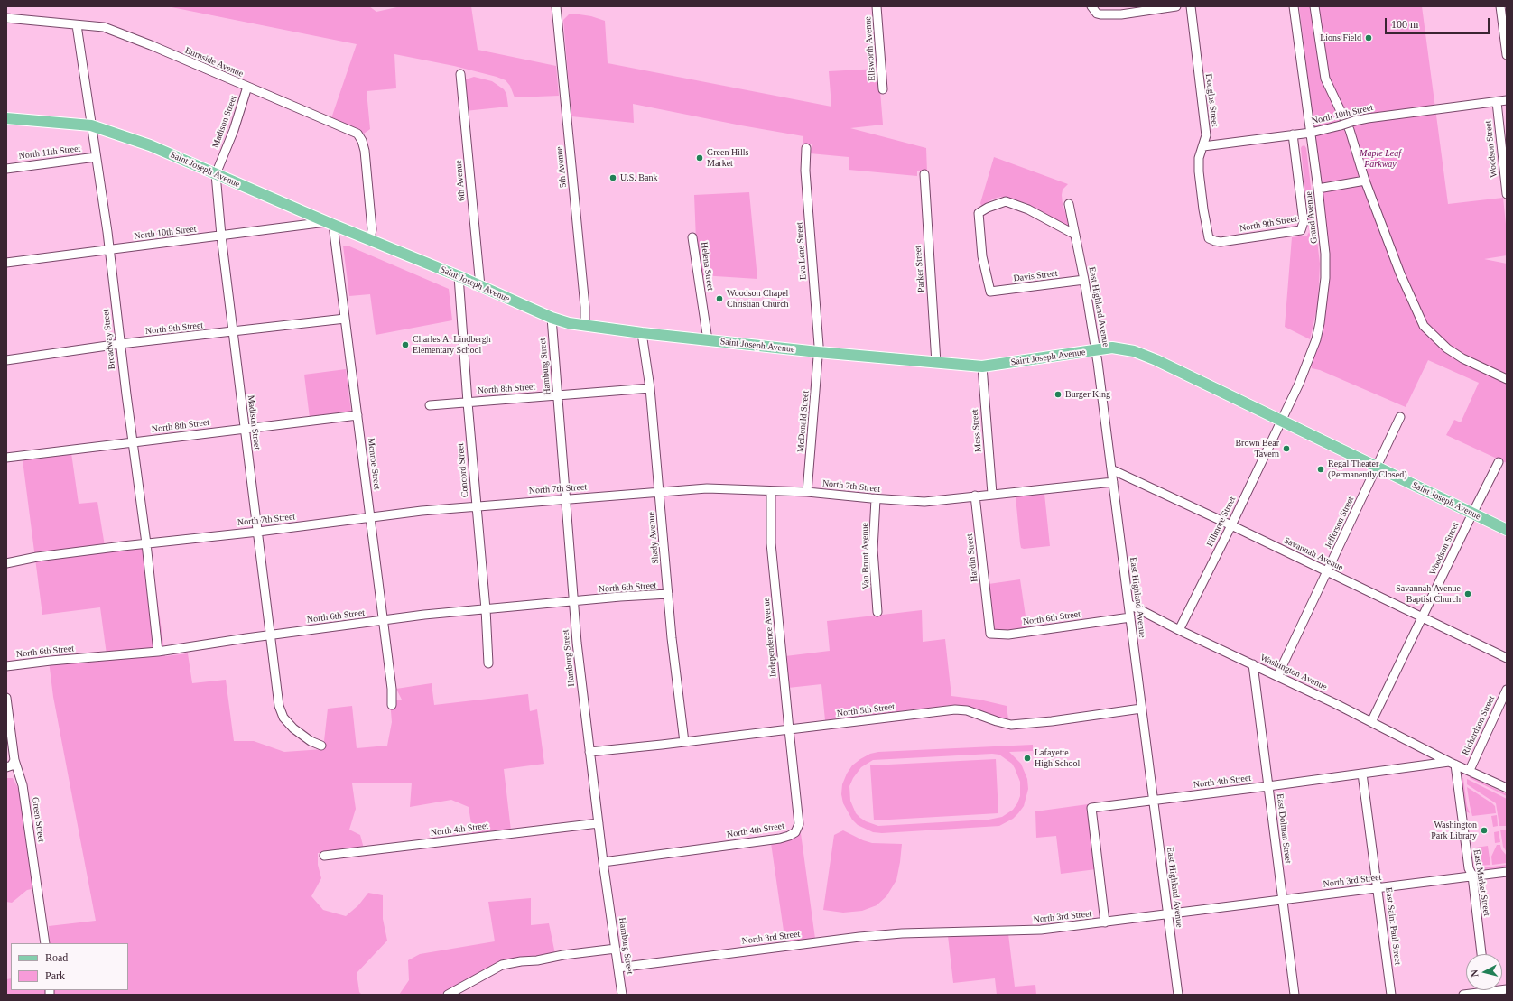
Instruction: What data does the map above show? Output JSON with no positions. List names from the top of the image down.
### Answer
{
  "streets": {
    "main road": ["Saint Joseph Avenue"],
    "street": [
      "Ellsworth Avenue",
      "Burnside Avenue",
      "Douglas Street",
      "North 10th Street",
      "Madison Street",
      "Woodson Street",
      "North 11th Street",
      "5th Avenue",
      "6th Avenue",
      "Grand Avenue",
      "North 9th Street",
      "Eva Lene Street",
      "Helena Street",
      "Parker Street",
      "Davis Street",
      "East Highland Avenue",
      "Broadway Street",
      "Hamburg Street",
      "North 8th Street",
      "McDonald Street",
      "Moss Street",
      "Monroe Street",
      "Concord Street",
      "North 7th Street",
      "Fillmore Street",
      "Jefferson Street",
      "Shady Avenue",
      "Savannah Avenue",
      "Van Brunt Avenue",
      "Hardin Street",
      "North 6th Street",
      "Independence Avenue",
      "Washington Avenue",
      "North 5th Street",
      "Richardson Street",
      "North 4th Street",
      "Green Street",
      "East Dolman Street",
      "North 3rd Street",
      "East Market Street",
      "East Saint Paul Street"
    ]
  },
  "crossings": [
    ["Burnside Avenue", "Madison Street"],
    ["Burnside Avenue", "Saint Joseph Avenue"],
    ["Burnside Avenue", "Broadway Street"],
    ["Douglas Street", "North 10th Street"],
    ["Douglas Street", "North 9th Street"],
    ["North 10th Street", "Madison Street"],
    ["North 10th Street", "Woodson Street"],
    ["North 10th Street", "Saint Joseph Avenue"],
    ["North 10th Street", "Grand Avenue"],
    ["North 10th Street", "North 9th Street"],
    ["North 10th Street", "Broadway Street"],
    ["North 10th Street", "Monroe Street"],
    ["Madison Street", "Saint Joseph Avenue"],
    ["Madison Street", "North 9th Street"],
    ["Madison Street", "North 8th Street"],
    ["Madison Street", "North 7th Street"],
    ["Madison Street", "North 6th Street"],
    ["Woodson Street", "Saint Joseph Avenue"],
    ["Woodson Street", "Savannah Avenue"],
    ["Woodson Street", "Washington Avenue"],
    ["North 11th Street", "Broadway Street"],
    ["5th Avenue", "Saint Joseph Avenue"],
    ["Saint Joseph Avenue", "6th Avenue"],
    ["Saint Joseph Avenue", "Grand Avenue"],
    ["Saint Joseph Avenue", "Eva Lene Street"],
    ["Saint Joseph Avenue", "Helena Street"],
    ["Saint Joseph Avenue", "Parker Street"],
    ["Saint Joseph Avenue", "East Highland Avenue"],
    ["Saint Joseph Avenue", "Broadway Street"],
    ["Saint Joseph Avenue", "Hamburg Street"],
    ["Saint Joseph Avenue", "McDonald Street"],
    ["Saint Joseph Avenue", "Moss Street"],
    ["Saint Joseph Avenue", "Monroe Street"],
    ["Saint Joseph Avenue", "Concord Street"],
    ["Saint Joseph Avenue", "Fillmore Street"],
    ["Saint Joseph Avenue", "Jefferson Street"],
    ["Saint Joseph Avenue", "Shady Avenue"],
    ["Grand Avenue", "Fillmore Street"],
    ["North 9th Street", "Broadway Street"],
    ["North 9th Street", "Monroe Street"],
    ["Eva Lene Street", "McDonald Street"],
    ["Davis Street", "East Highland Avenue"],
    ["East Highland Avenue", "North 7th Street"],
    ["East Highland Avenue", "Savannah Avenue"],
    ["East Highland Avenue", "North 6th Street"],
    ["East Highland Avenue", "Washington Avenue"],
    ["East Highland Avenue", "North 5th Street"],
    ["East Highland Avenue", "North 4th Street"],
    ["East Highland Avenue", "North 3rd Street"],
    ["Broadway Street", "North 8th Street"],
    ["Broadway Street", "North 7th Street"],
    ["Broadway Street", "North 6th Street"],
    ["Hamburg Street", "North 8th Street"],
    ["Hamburg Street", "North 7th Street"],
    ["Hamburg Street", "North 6th Street"],
    ["Hamburg Street", "North 5th Street"],
    ["Hamburg Street", "North 4th Street"],
    ["Hamburg Street", "North 3rd Street"],
    ["North 8th Street", "Monroe Street"],
    ["North 8th Street", "Concord Street"],
    ["North 8th Street", "Shady Avenue"],
    ["McDonald Street", "North 7th Street"],
    ["Moss Street", "North 7th Street"],
    ["Monroe Street", "North 7th Street"],
    ["Monroe Street", "North 6th Street"],
    ["Concord Street", "North 7th Street"],
    ["Concord Street", "North 6th Street"],
    ["North 7th Street", "Shady Avenue"],
    ["North 7th Street", "Van Brunt Avenue"],
    ["North 7th Street", "Hardin Street"],
    ["North 7th Street", "Independence Avenue"],
    ["Fillmore Street", "Savannah Avenue"],
    ["Fillmore Street", "Washington Avenue"],
    ["Jefferson Street", "Savannah Avenue"],
    ["Jefferson Street", "Washington Avenue"],
    ["Shady Avenue", "North 6th Street"],
    ["Shady Avenue", "North 5th Street"],
    ["Hardin Street", "North 6th Street"],
    ["Independence Avenue", "North 5th Street"],
    ["Independence Avenue", "North 4th Street"],
    ["Washington Avenue", "North 4th Street"],
    ["Washington Avenue", "East Dolman Street"],
    ["Washington Avenue", "East Market Street"],
    ["Richardson Street", "North 4th Street"],
    ["North 4th Street", "East Dolman Street"],
    ["North 4th Street", "North 3rd Street"],
    ["North 4th Street", "East Market Street"],
    ["North 4th Street", "East Saint Paul Street"],
    ["East Dolman Street", "North 3rd Street"],
    ["North 3rd Street", "East Market Street"],
    ["North 3rd Street", "East Saint Paul Street"]
  ],
  "parks": ["Maple Leaf Parkway"],
  "places": [
    "Lions Field",
    "Green Hills Market",
    "U.S. Bank",
    "Woodson Chapel Christian Church",
    "Charles A. Lindbergh Elementary School",
    "Burger King",
    "Brown Bear Tavern",
    "Regal Theater (Permanently Closed)",
    "Savannah Avenue Baptist Church",
    "Lafayette High School",
    "Washington Park Library"
  ],
  "legend": ["Road", "Park"],
  "scale_bar": "100 m",
  "north": "left"
}
